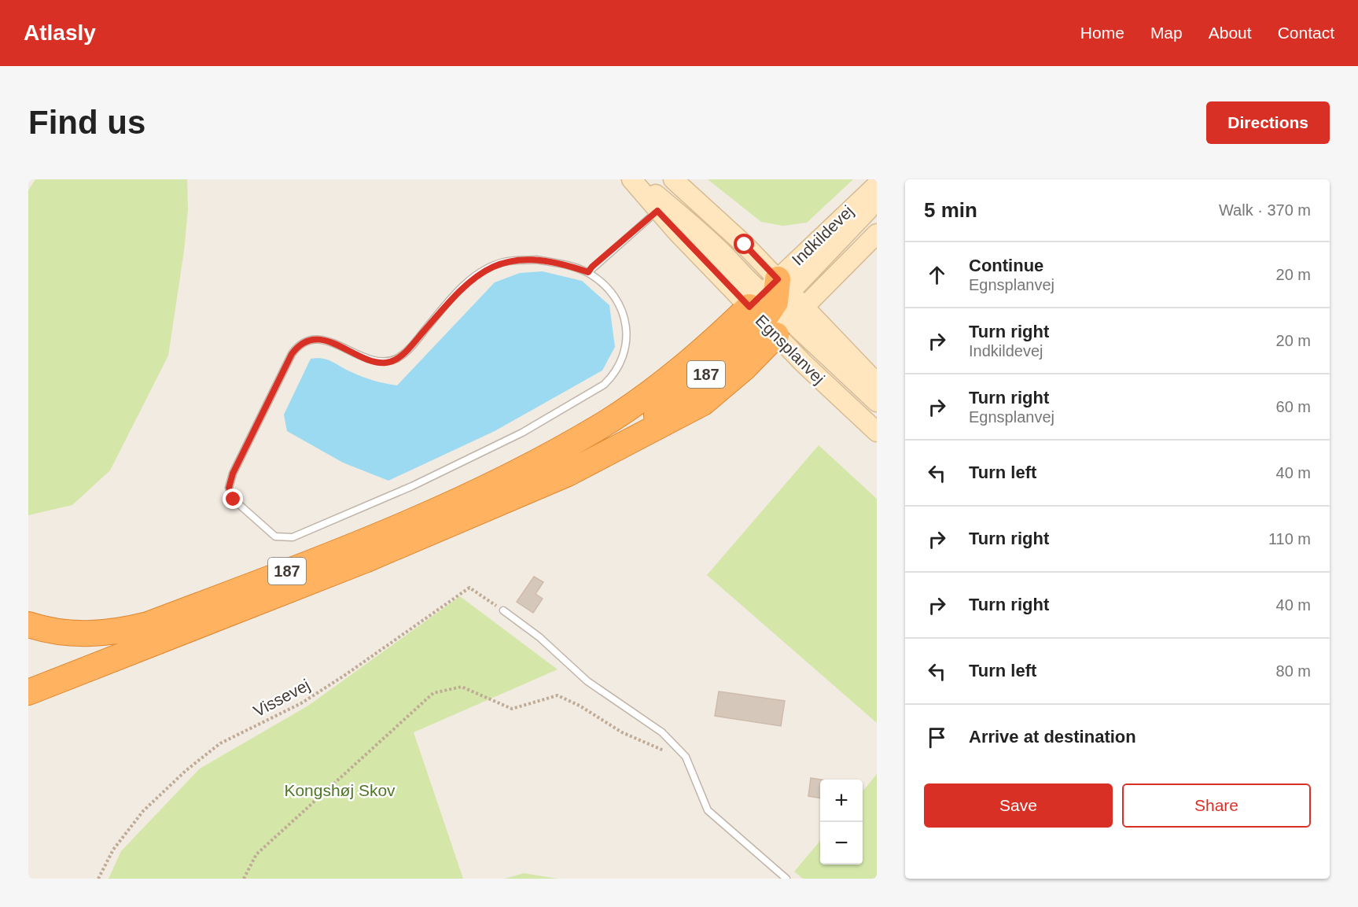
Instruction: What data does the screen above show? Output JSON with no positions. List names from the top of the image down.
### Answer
{
  "streets": {
    "highway": ["187"],
    "main road": ["Indkildevej", "Egnsplanvej"],
    "path": ["Vissevej"]
  },
  "crossings": [
    ["Indkildevej", "Egnsplanvej"],
    ["Indkildevej", "187"],
    ["Egnsplanvej", "187"]
  ],
  "parks": ["Kongshøj Skov"],
  "page": {
    "header": "Atlasly",
    "nav": [
      "Home",
      "Map",
      "About",
      "Contact"
    ],
    "buttons": [
      "Directions",
      ["Save", "Share"]
    ],
    "title": "Find us",
    "heading": ["5 min", "Walk · 370 m"],
    "list": [
      ["Continue", "Egnsplanvej", "20 m"],
      ["Turn right", "Indkildevej", "20 m"],
      ["Turn right", "Egnsplanvej", "60 m"],
      ["Turn left", "40 m"],
      ["Turn right", "110 m"],
      ["Turn right", "40 m"],
      ["Turn left", "80 m"],
      "Arrive at destination"
    ],
    "map_buttons": ["+", "−"]
  }
}
